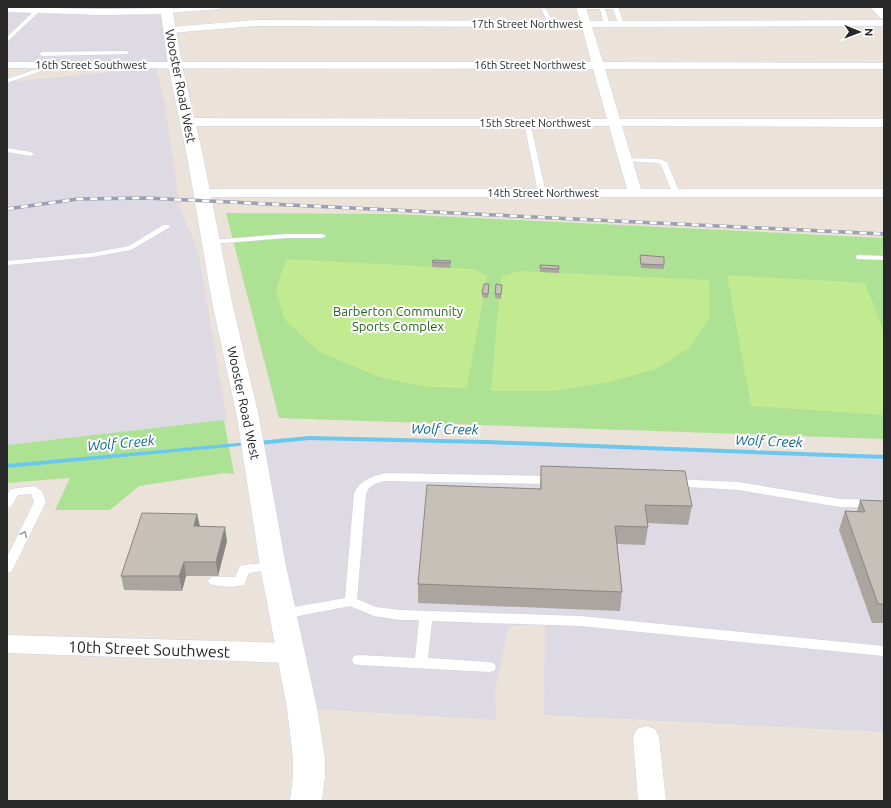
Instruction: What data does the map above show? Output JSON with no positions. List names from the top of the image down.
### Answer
{
  "streets": {
    "main road": ["Wooster Road West"],
    "street": [
      "17th Street Northwest",
      "16th Street Southwest",
      "16th Street Northwest",
      "15th Street Northwest",
      "14th Street Northwest",
      "10th Street Southwest"
    ]
  },
  "crossings": [
    ["17th Street Northwest", "Wooster Road West"],
    ["16th Street Southwest", "16th Street Northwest"],
    ["16th Street Southwest", "Wooster Road West"],
    ["16th Street Northwest", "Wooster Road West"],
    ["Wooster Road West", "15th Street Northwest"],
    ["Wooster Road West", "14th Street Northwest"],
    ["Wooster Road West", "10th Street Southwest"]
  ],
  "water": ["Wolf Creek"],
  "parks": ["Barberton Community Sports Complex"],
  "north": "right"
}
